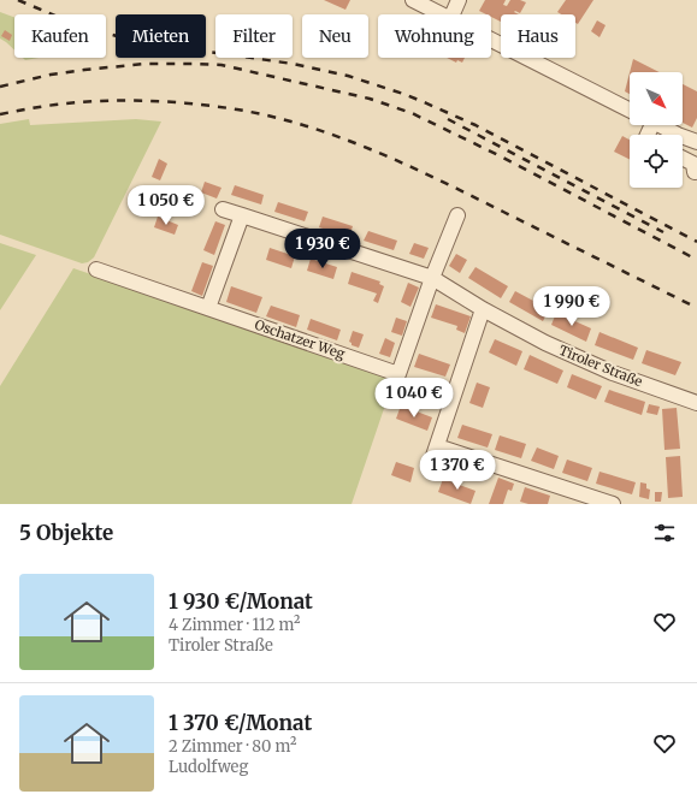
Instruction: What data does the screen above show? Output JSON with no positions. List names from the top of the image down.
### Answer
{
  "streets": {
    "street": ["Oschatzer Weg", "Tiroler Straße"]
  },
  "crossings": [
    ["Oschatzer Weg", "Tiroler Straße"]
  ],
  "north": "bottom right",
  "page": {
    "chip": [
      "Kaufen",
      "Mieten",
      "Filter",
      "Neu",
      "Wohnung",
      "Haus"
    ],
    "price": [
      "1 050 €",
      "1 930 €",
      "1 990 €",
      "1 040 €",
      "1 370 €"
    ],
    "heading": "5 Objekte",
    "list": [
      {
        "name": "1 930 €/Monat",
        "note": "4 Zimmer · 112 m² · Tiroler Straße"
      },
      {
        "name": "1 370 €/Monat",
        "note": "2 Zimmer · 80 m² · Ludolfweg"
      }
    ]
  }
}
